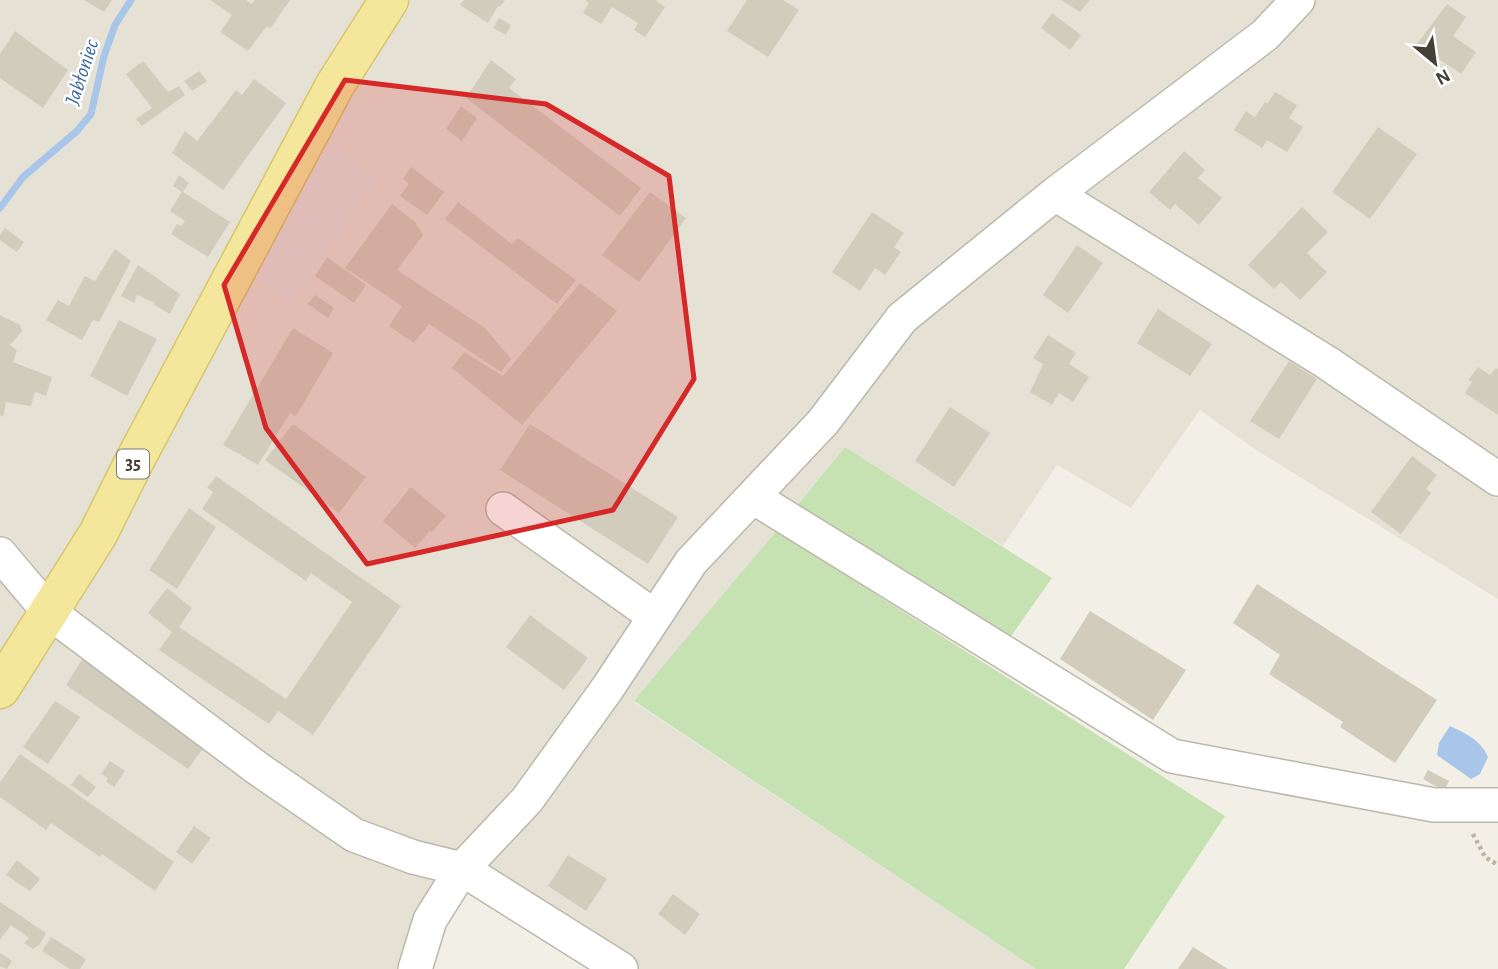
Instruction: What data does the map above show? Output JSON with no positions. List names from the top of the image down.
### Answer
{
  "streets": {
    "main road": ["35"]
  },
  "water": ["Jabłoniec"],
  "north": "bottom right"
}
